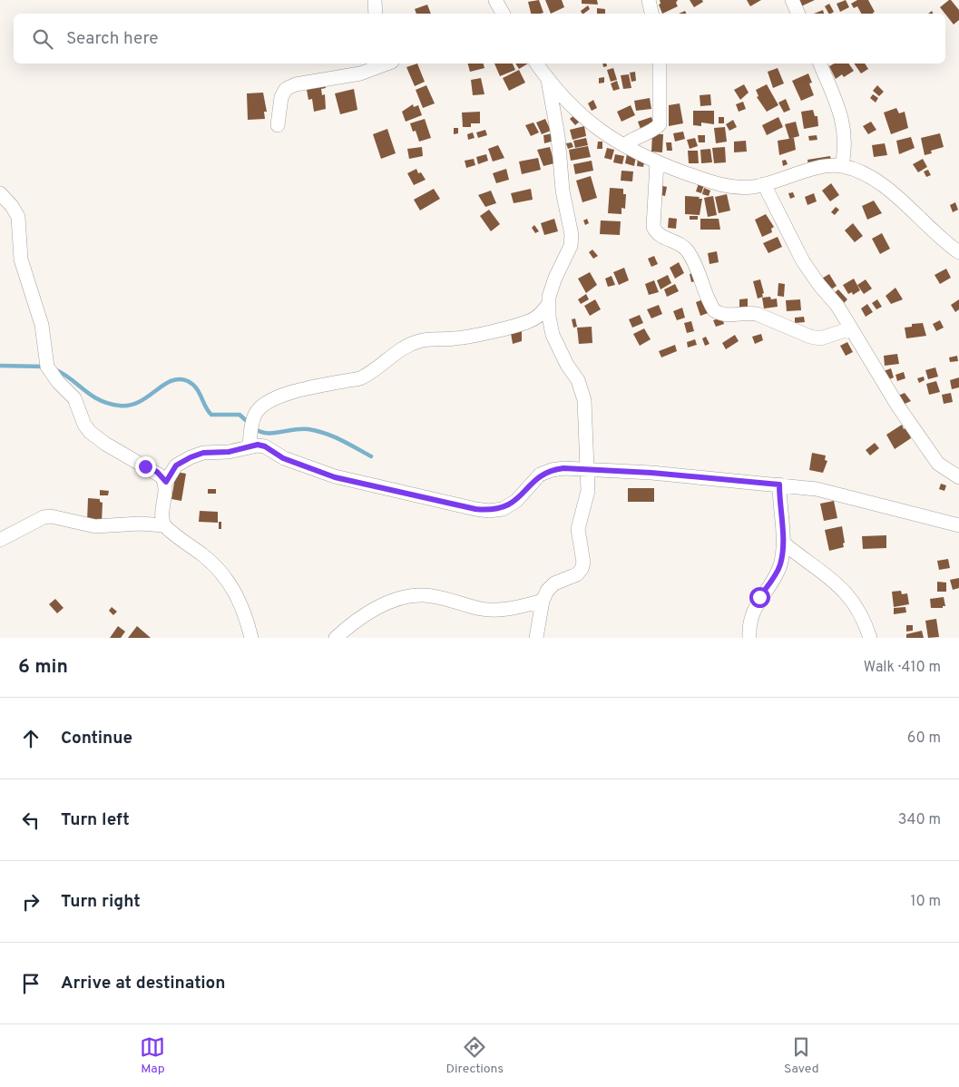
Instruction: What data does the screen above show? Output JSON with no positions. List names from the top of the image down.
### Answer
{
  "page": {
    "search": "Search here",
    "heading": ["6 min", "Walk · 410 m"],
    "list": [
      ["Continue", "60 m"],
      ["Turn left", "340 m"],
      ["Turn right", "10 m"],
      "Arrive at destination"
    ],
    "nav": ["Map", "Directions", "Saved"]
  }
}
